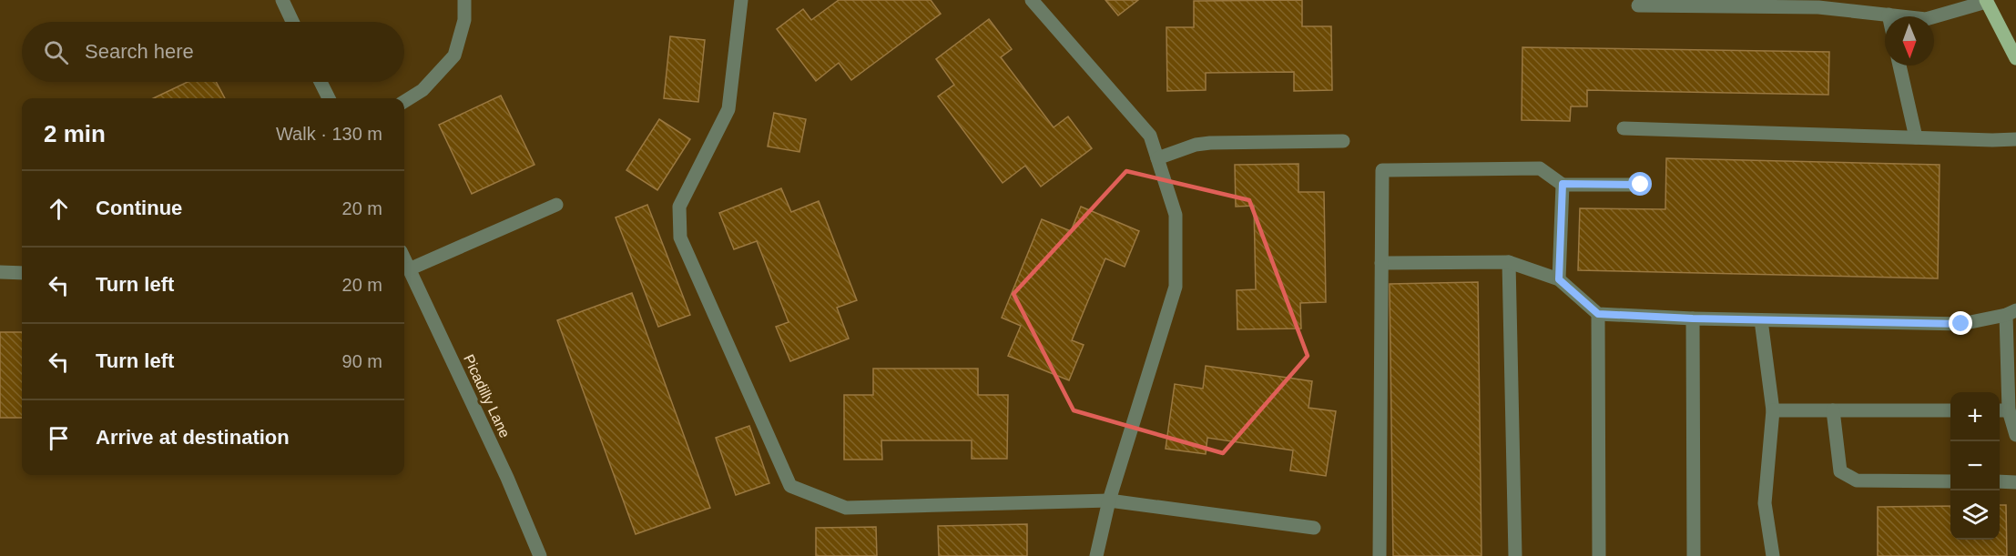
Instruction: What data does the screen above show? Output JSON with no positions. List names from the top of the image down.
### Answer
{
  "streets": {
    "street": ["Picadilly Lane"]
  },
  "north": "bottom",
  "page": {
    "search": "Search here",
    "heading": ["2 min", "Walk · 130 m"],
    "list": [
      ["Continue", "20 m"],
      ["Turn left", "20 m"],
      ["Turn left", "90 m"],
      "Arrive at destination"
    ],
    "map_buttons": ["+", "−"]
  }
}
